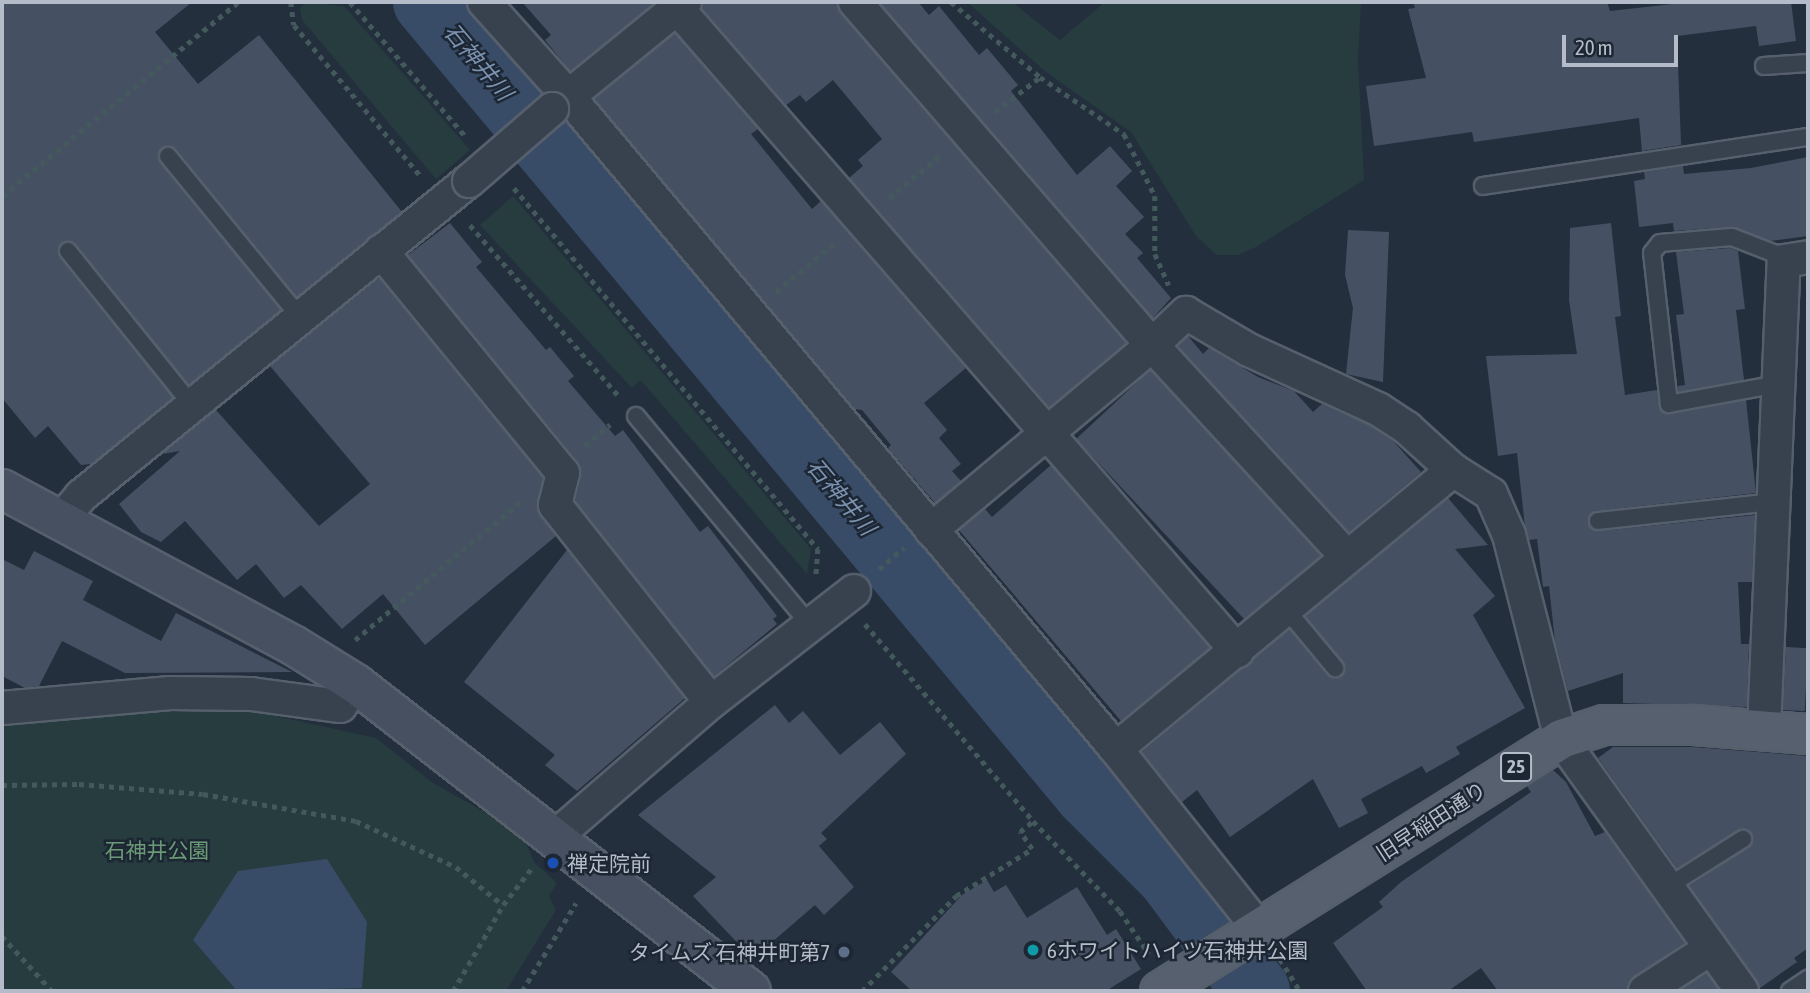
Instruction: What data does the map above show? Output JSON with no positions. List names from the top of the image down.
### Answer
{
  "streets": {
    "main road": ["25", "旧早稲田通り"]
  },
  "water": ["石神井川"],
  "parks": ["石神井公園"],
  "places": ["禅定院前", "6ホワイトハイツ石神井公園", "タイムズ 石神井町第7"],
  "scale_bar": "20 m"
}
